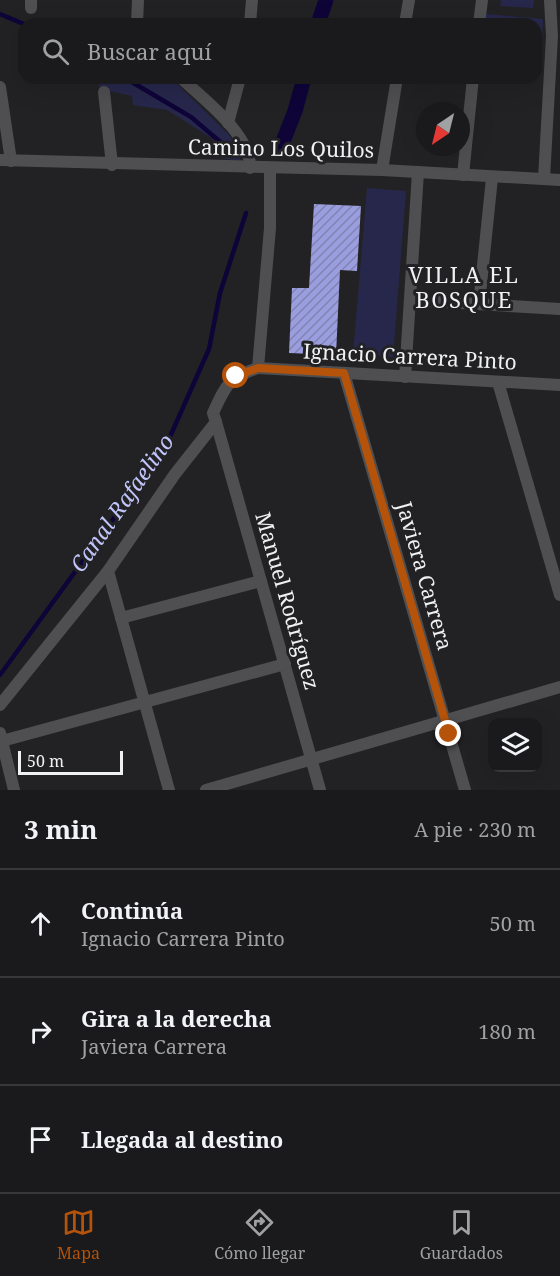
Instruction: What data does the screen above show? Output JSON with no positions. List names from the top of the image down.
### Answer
{
  "streets": {
    "street": [
      "Camino Los Quilos",
      "Ignacio Carrera Pinto",
      "Javiera Carrera",
      "Manuel Rodríguez"
    ]
  },
  "crossings": [
    ["Ignacio Carrera Pinto", "Javiera Carrera"],
    ["Ignacio Carrera Pinto", "Manuel Rodríguez"]
  ],
  "districts": ["VILLA EL BOSQUE"],
  "water": ["Canal Rafaelino"],
  "scale_bar": "50 m",
  "north": "bottom left",
  "page": {
    "search": "Buscar aquí",
    "scale": "50 m",
    "heading": ["3 min", "A pie · 230 m"],
    "list": [
      ["Continúa", "Ignacio Carrera Pinto", "50 m"],
      ["Gira a la derecha", "Javiera Carrera", "180 m"],
      "Llegada al destino"
    ],
    "nav": ["Mapa", "Cómo llegar", "Guardados"]
  }
}
